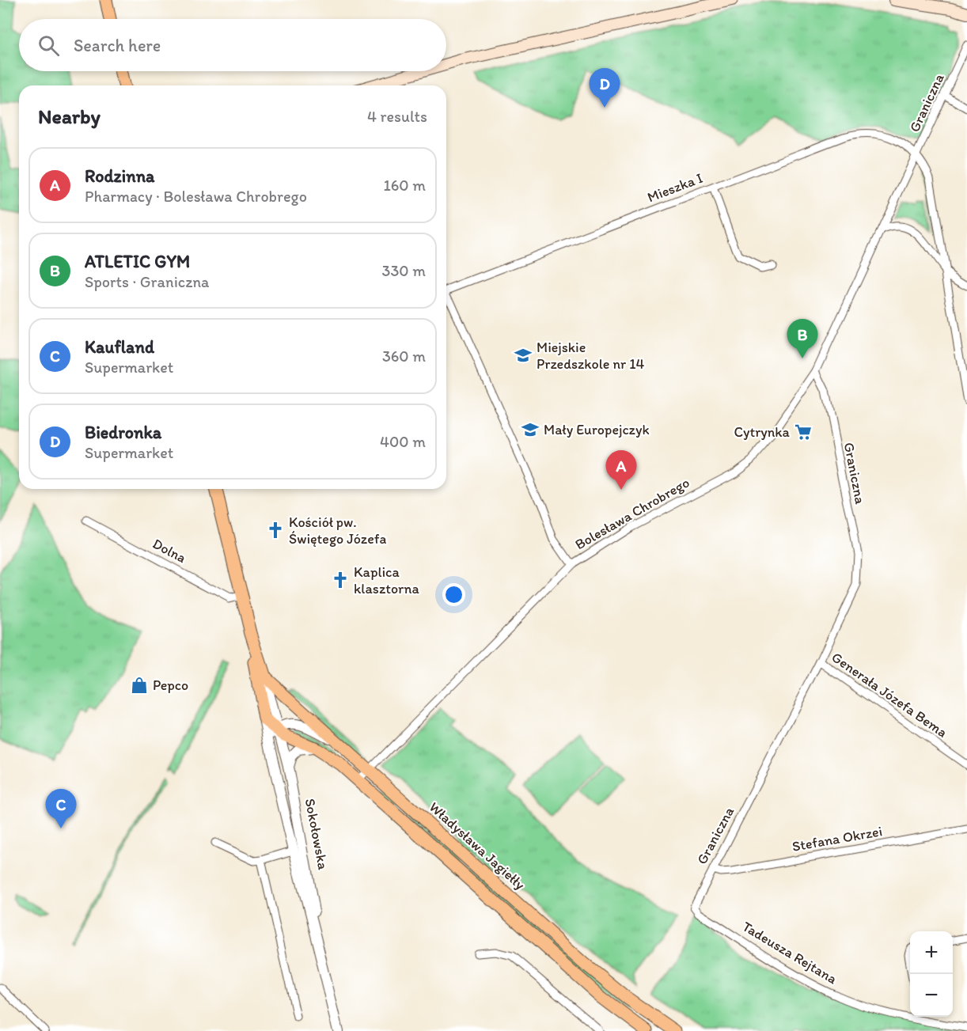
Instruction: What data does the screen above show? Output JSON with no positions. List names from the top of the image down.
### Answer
{
  "streets": {
    "main road": ["Sokołowska", "Władysława Jagiełły"],
    "street": [
      "Graniczna",
      "Mieszka I",
      "Bolesława Chrobrego",
      "Dolna",
      "Generała Józefa Bema",
      "Stefana Okrzei",
      "Tadeusza Rejtana"
    ]
  },
  "crossings": [
    ["Graniczna", "Mieszka I"],
    ["Graniczna", "Bolesława Chrobrego"],
    ["Graniczna", "Generała Józefa Bema"],
    ["Graniczna", "Stefana Okrzei"],
    ["Graniczna", "Tadeusza Rejtana"],
    ["Bolesława Chrobrego", "Władysława Jagiełły"],
    ["Dolna", "Sokołowska"],
    ["Sokołowska", "Władysława Jagiełły"]
  ],
  "places": {
    "school or university": ["Miejskie Przedszkole nr 14", "Mały Europejczyk"],
    "supermarket": ["Cytrynka"],
    "church": ["Kościół pw. Świętego Józefa", "Kaplica klasztorna"],
    "shop": ["Pepco"]
  },
  "page": {
    "search": "Search here",
    "pins": [
      "D",
      "B",
      "A",
      "C"
    ],
    "heading": ["Nearby", "4 results"],
    "list": [
      {
        "mark": "A",
        "name": "Rodzinna",
        "note": "Pharmacy · Bolesława Chrobrego",
        "value": "160 m"
      },
      {
        "mark": "B",
        "name": "ATLETIC GYM",
        "note": "Sports · Graniczna",
        "value": "330 m"
      },
      {
        "mark": "C",
        "name": "Kaufland",
        "note": "Supermarket",
        "value": "360 m"
      },
      {
        "mark": "D",
        "name": "Biedronka",
        "note": "Supermarket",
        "value": "400 m"
      }
    ],
    "map_buttons": ["+", "−"]
  }
}
